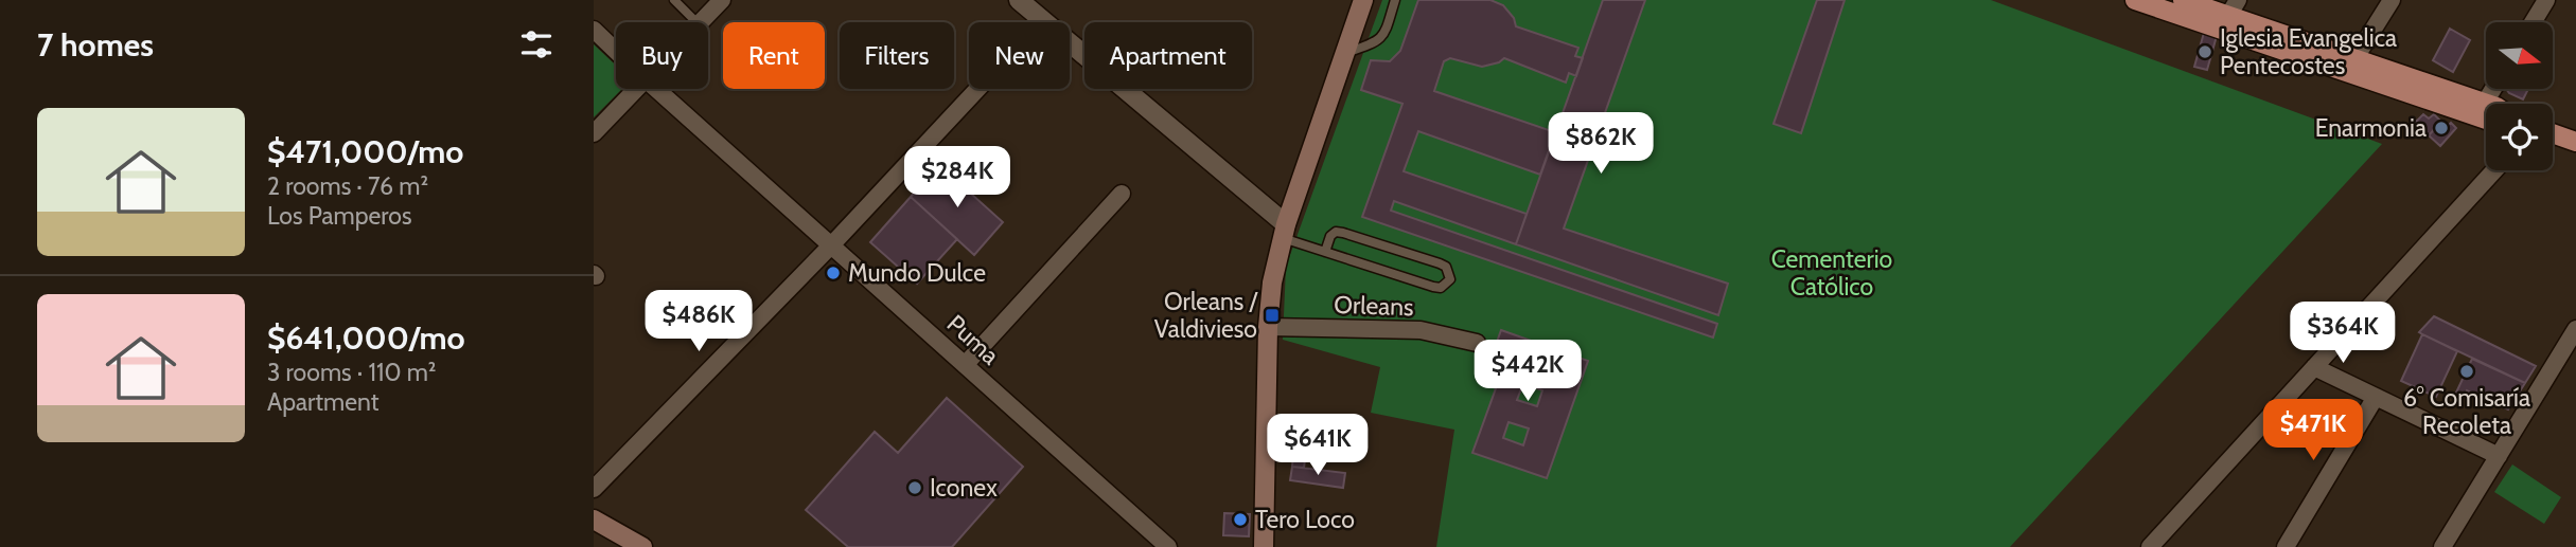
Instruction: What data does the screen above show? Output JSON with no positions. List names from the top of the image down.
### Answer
{
  "streets": {
    "street": ["Orleans", "Puma"]
  },
  "parks": ["Cementerio Católico"],
  "places": {
    "other": [
      "Iglesia Evangelica Pentecostes",
      "Enarmonia",
      "Mundo Dulce",
      "6° Comisaría Recoleta",
      "Iconex",
      "Tero Loco"
    ],
    "transit": ["Orleans / Valdivieso"]
  },
  "north": "right",
  "page": {
    "heading": "7 homes",
    "chip": [
      "Buy",
      "Rent",
      "Filters",
      "New",
      "Apartment"
    ],
    "list": [
      {
        "name": "$471,000/mo",
        "note": "2 rooms · 76 m² · Los Pamperos"
      },
      {
        "name": "$641,000/mo",
        "note": "3 rooms · 110 m² · Apartment"
      }
    ],
    "price": [
      "$862K",
      "$284K",
      "$486K",
      "$364K",
      "$442K",
      "$471K",
      "$641K"
    ]
  }
}
